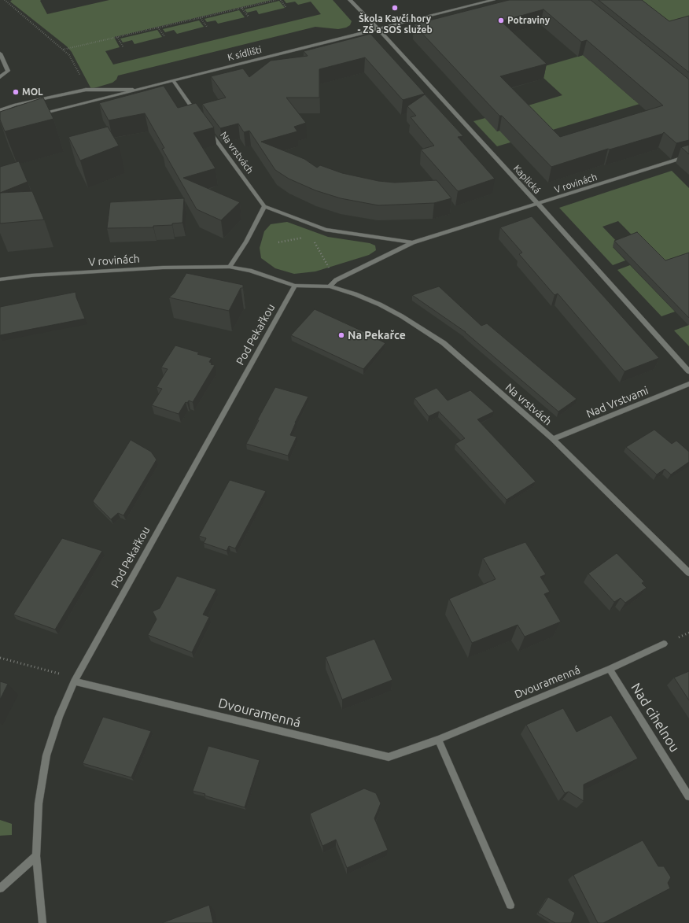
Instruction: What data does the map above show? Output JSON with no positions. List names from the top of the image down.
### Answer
{
  "streets": {
    "street": [
      "K sídlišti",
      "Na vrstvách",
      "Kaplická",
      "V rovinách",
      "Pod Pekařkou",
      "Nad Vrstvami",
      "Dvouramenná",
      "Nad cihelnou"
    ]
  },
  "crossings": [
    ["K sídlišti", "Kaplická"],
    ["Na vrstvách", "V rovinách"],
    ["Na vrstvách", "Nad Vrstvami"],
    ["Kaplická", "V rovinách"],
    ["V rovinách", "Pod Pekařkou"],
    ["Pod Pekařkou", "Dvouramenná"],
    ["Dvouramenná", "Nad cihelnou"]
  ],
  "places": [
    "Škola Kavčí hory - ZŠ a SOŠ služeb",
    "Potraviny",
    "MOL",
    "Na Pekařce"
  ]
}
